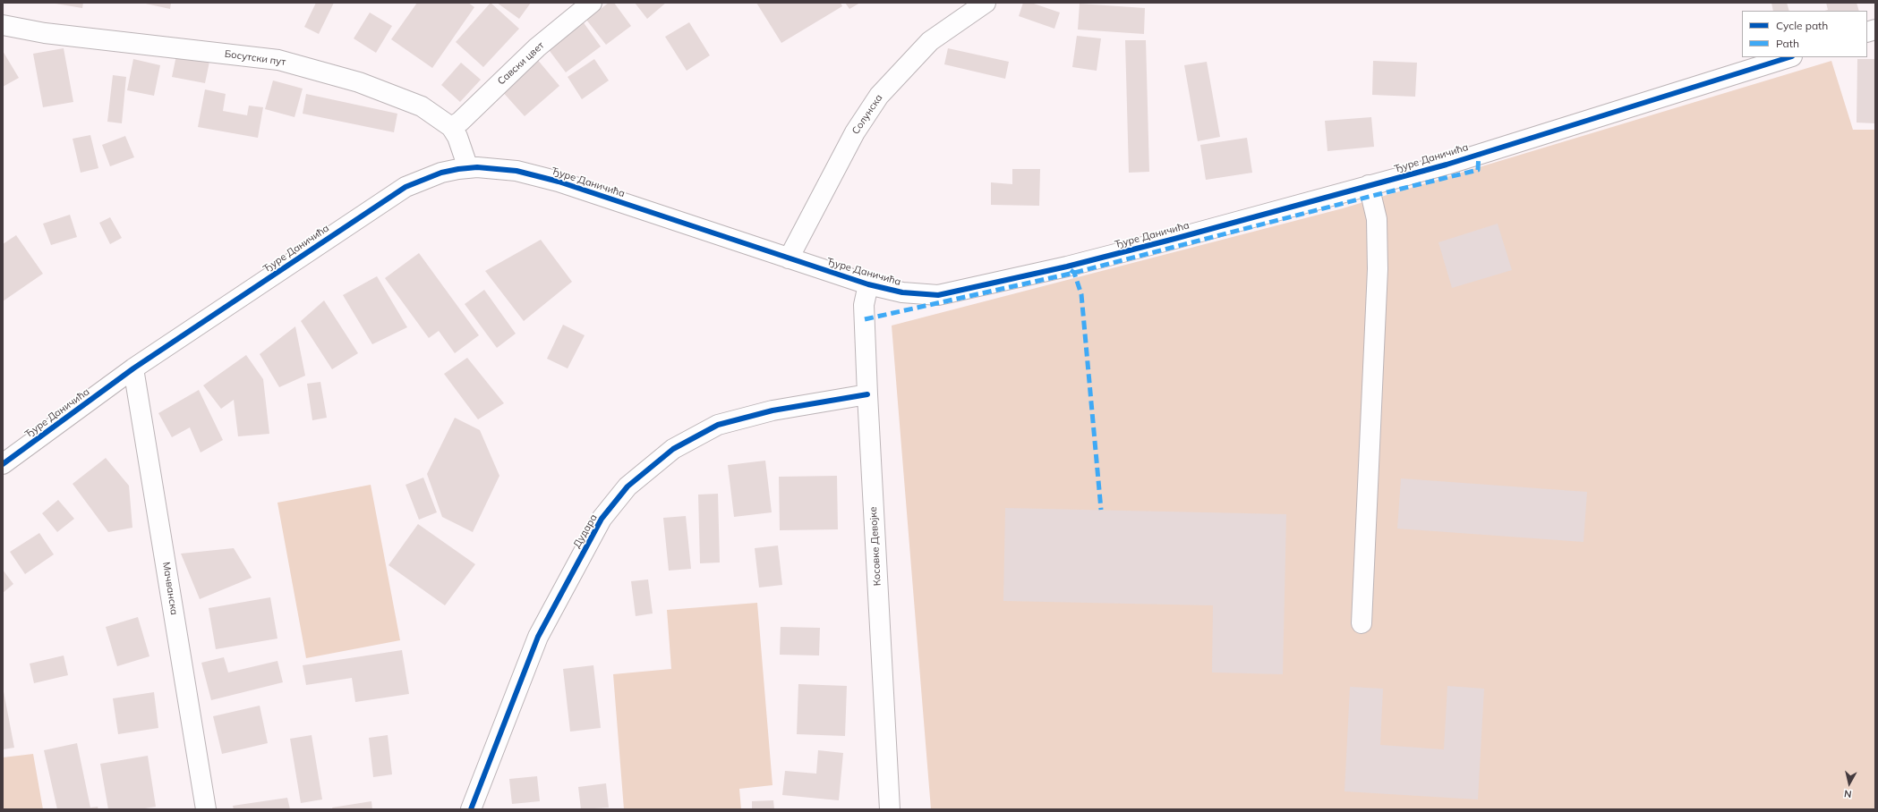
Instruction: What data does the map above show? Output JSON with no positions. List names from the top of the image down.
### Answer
{
  "streets": {
    "street": [
      "Босутски пут",
      "Савски цвет",
      "Солунска",
      "Ђуре Даничића",
      "Дудара",
      "Косовке Девојке",
      "Мачванска"
    ]
  },
  "crossings": [
    ["Босутски пут", "Савски цвет"],
    ["Босутски пут", "Ђуре Даничића"],
    ["Солунска", "Ђуре Даничића"],
    ["Ђуре Даничића", "Косовке Девојке"],
    ["Ђуре Даничића", "Мачванска"],
    ["Дудара", "Косовке Девојке"]
  ],
  "legend": ["Cycle path", "Path"],
  "north": "bottom"
}
